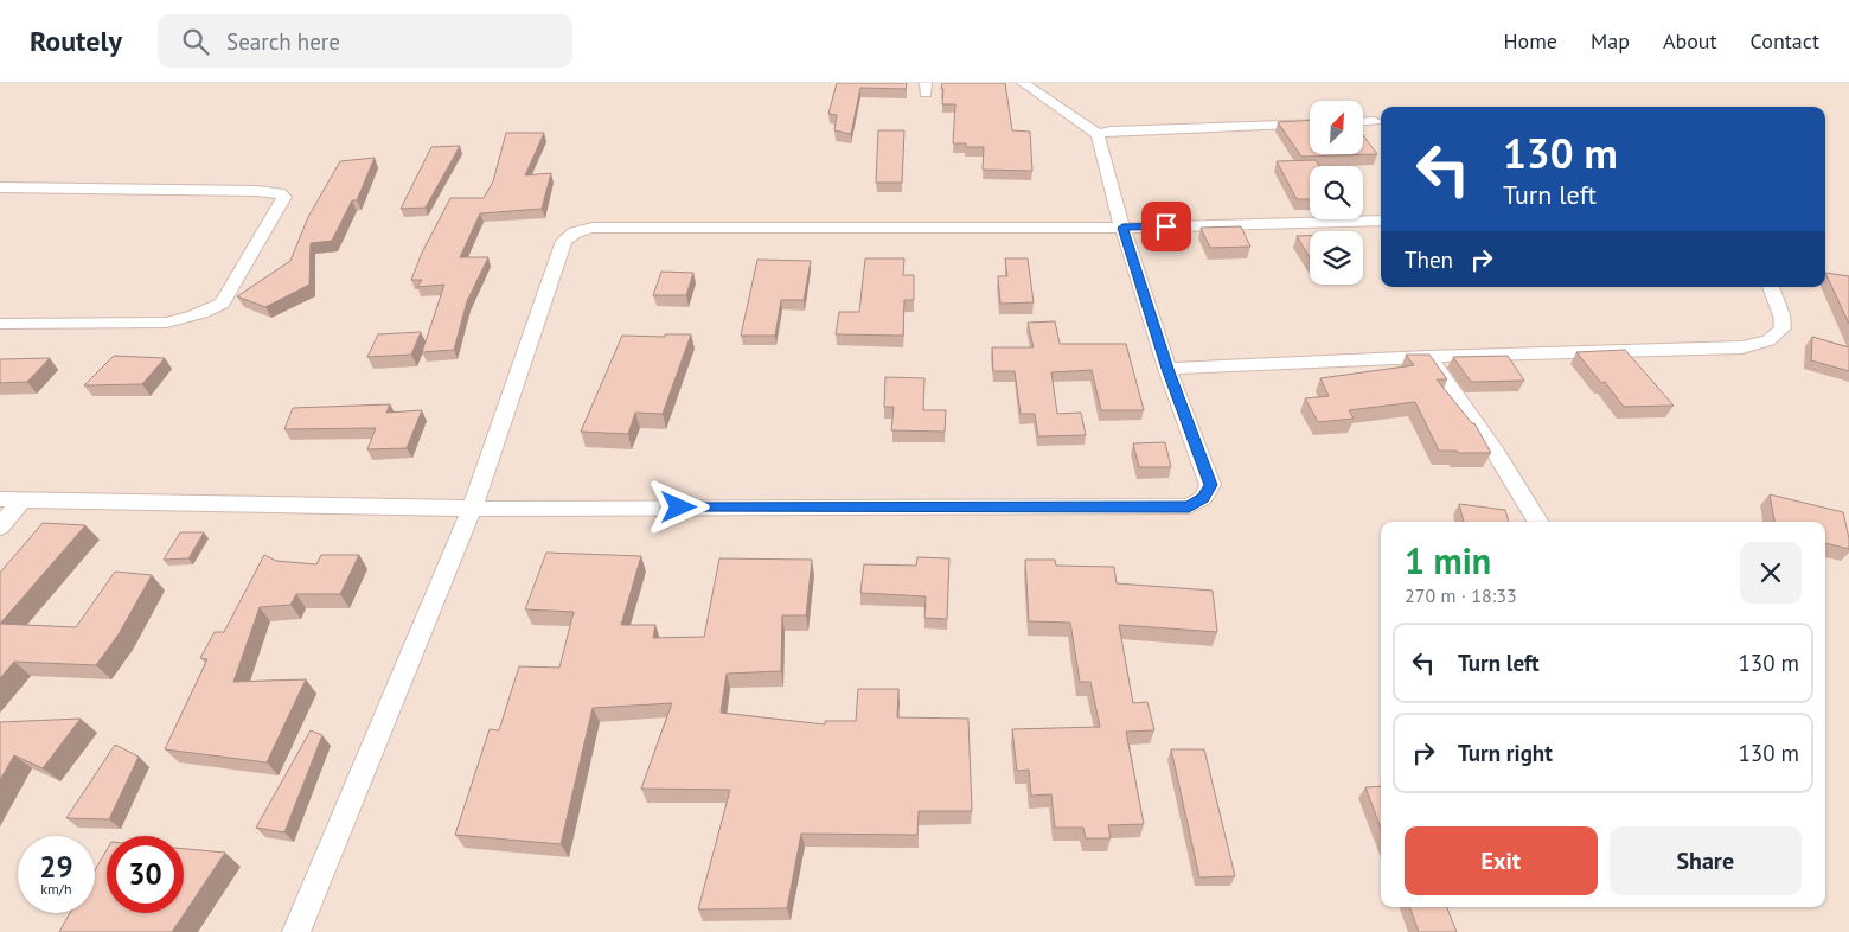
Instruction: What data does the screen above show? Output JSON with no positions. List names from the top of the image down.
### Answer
{
  "north": "top right",
  "page": {
    "header": "Routely",
    "search": "Search here",
    "nav": [
      "Home",
      "Map",
      "About",
      "Contact"
    ],
    "turn": ["130 m", "Turn left"],
    "then": "Then",
    "heading": ["1 min", "270 m · 18:33"],
    "list": [
      {
        "name": "Turn left",
        "value": "130 m"
      },
      {
        "name": "Turn right",
        "value": "130 m"
      }
    ],
    "buttons": ["Exit", "Share"],
    "speed": "29 km/h",
    "limit": "30"
  }
}
